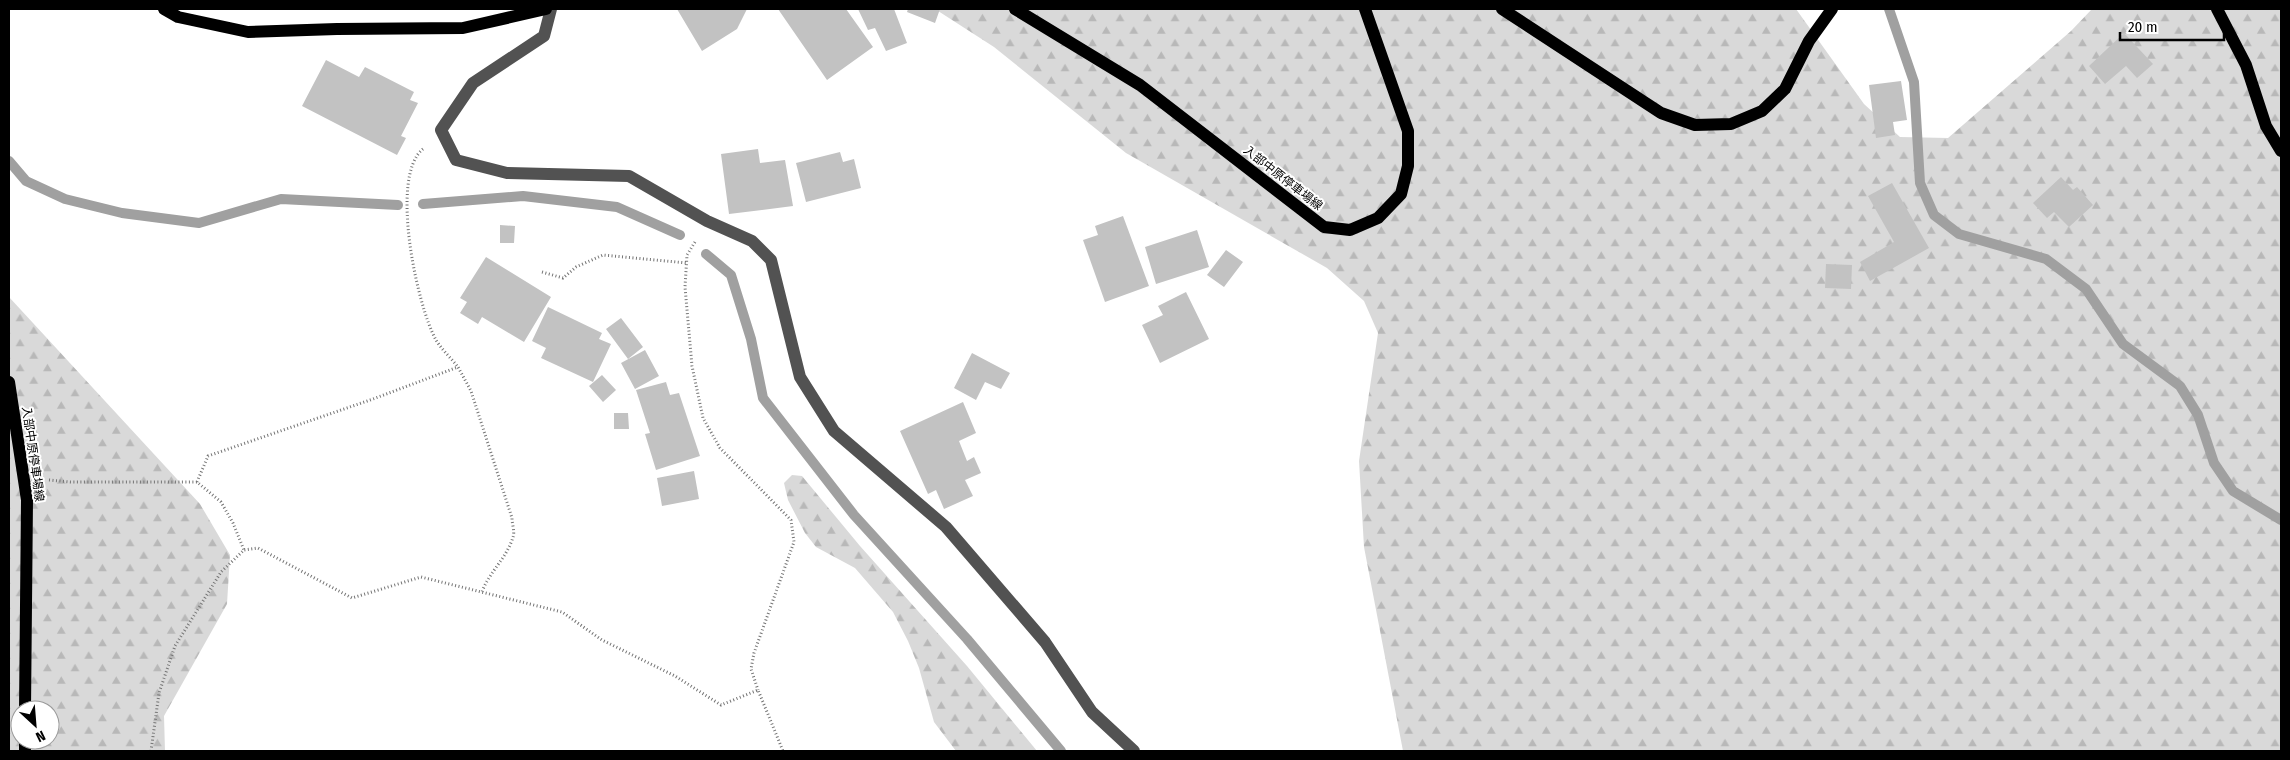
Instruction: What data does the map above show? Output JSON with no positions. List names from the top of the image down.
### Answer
{
  "streets": {
    "main road": ["入部中原停車場線"]
  },
  "scale_bar": "20 m",
  "north": "bottom right"
}
